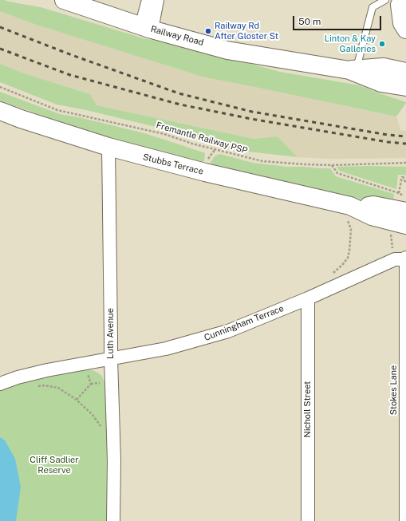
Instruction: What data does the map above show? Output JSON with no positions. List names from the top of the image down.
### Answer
{
  "streets": {
    "street": [
      "Railway Road",
      "Stubbs Terrace",
      "Cunningham Terrace",
      "Luth Avenue",
      "Nicholl Street"
    ],
    "lane": ["Stokes Lane"],
    "path": ["Fremantle Railway PSP"]
  },
  "crossings": [
    ["Stubbs Terrace", "Luth Avenue"],
    ["Cunningham Terrace", "Luth Avenue"],
    ["Cunningham Terrace", "Stokes Lane"],
    ["Cunningham Terrace", "Nicholl Street"]
  ],
  "parks": ["Cliff Sadlier Reserve"],
  "places": ["Railway Rd After Gloster St", "Linton & Kay Galleries"],
  "scale_bar": "50 m"
}
